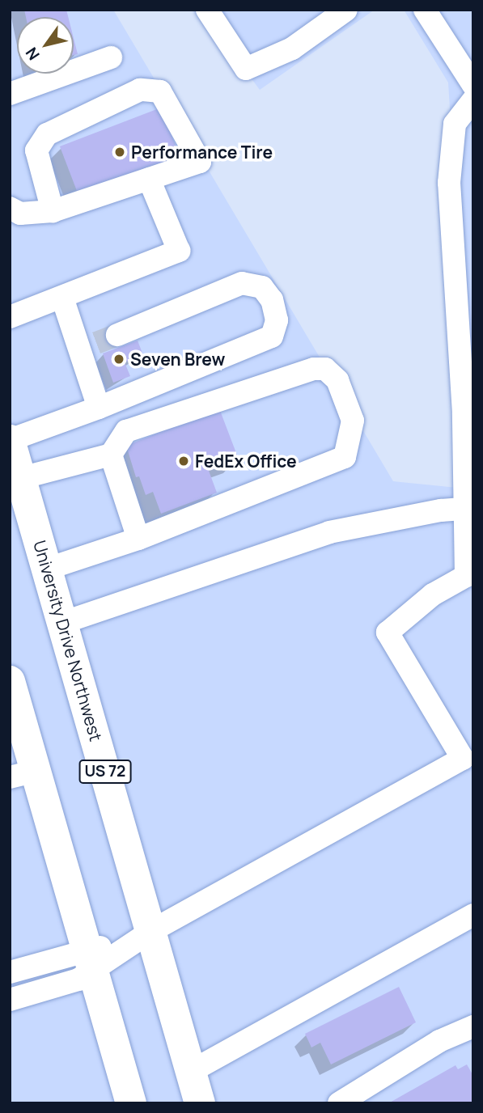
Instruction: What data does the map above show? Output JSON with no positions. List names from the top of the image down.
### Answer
{
  "streets": {
    "highway": ["University Drive Northwest", "US 72"]
  },
  "places": ["Performance Tire", "Seven Brew", "FedEx Office"],
  "north": "bottom left"
}
